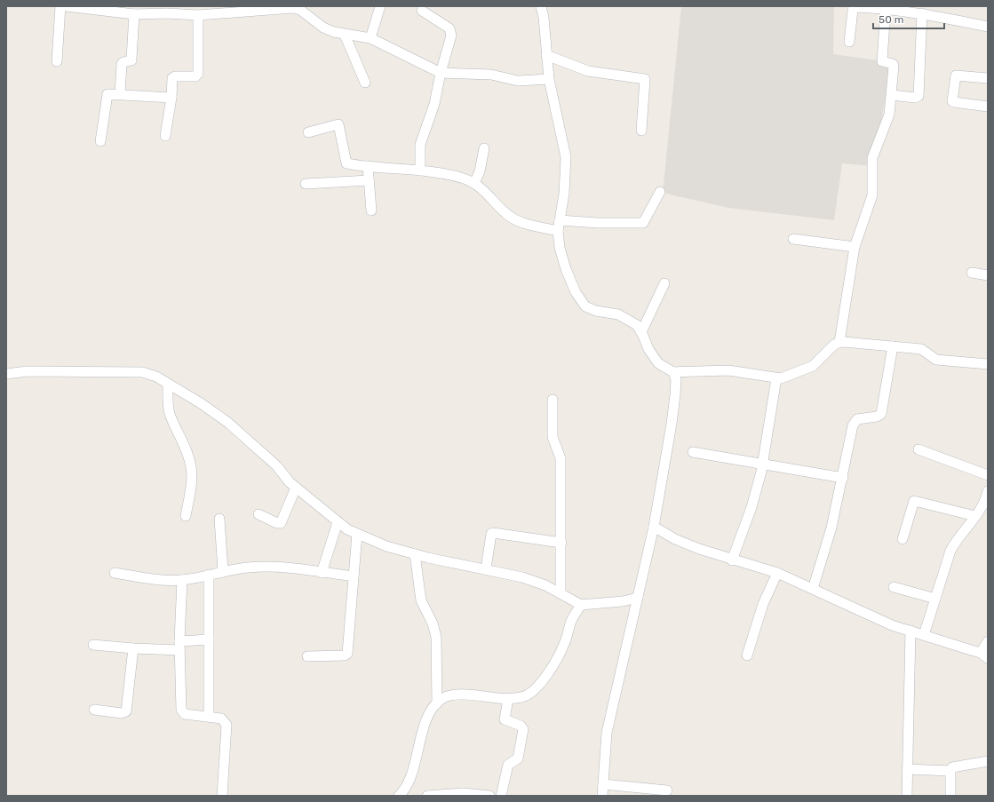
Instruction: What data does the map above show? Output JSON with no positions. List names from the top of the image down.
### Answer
{
  "scale_bar": "50 m"
}
